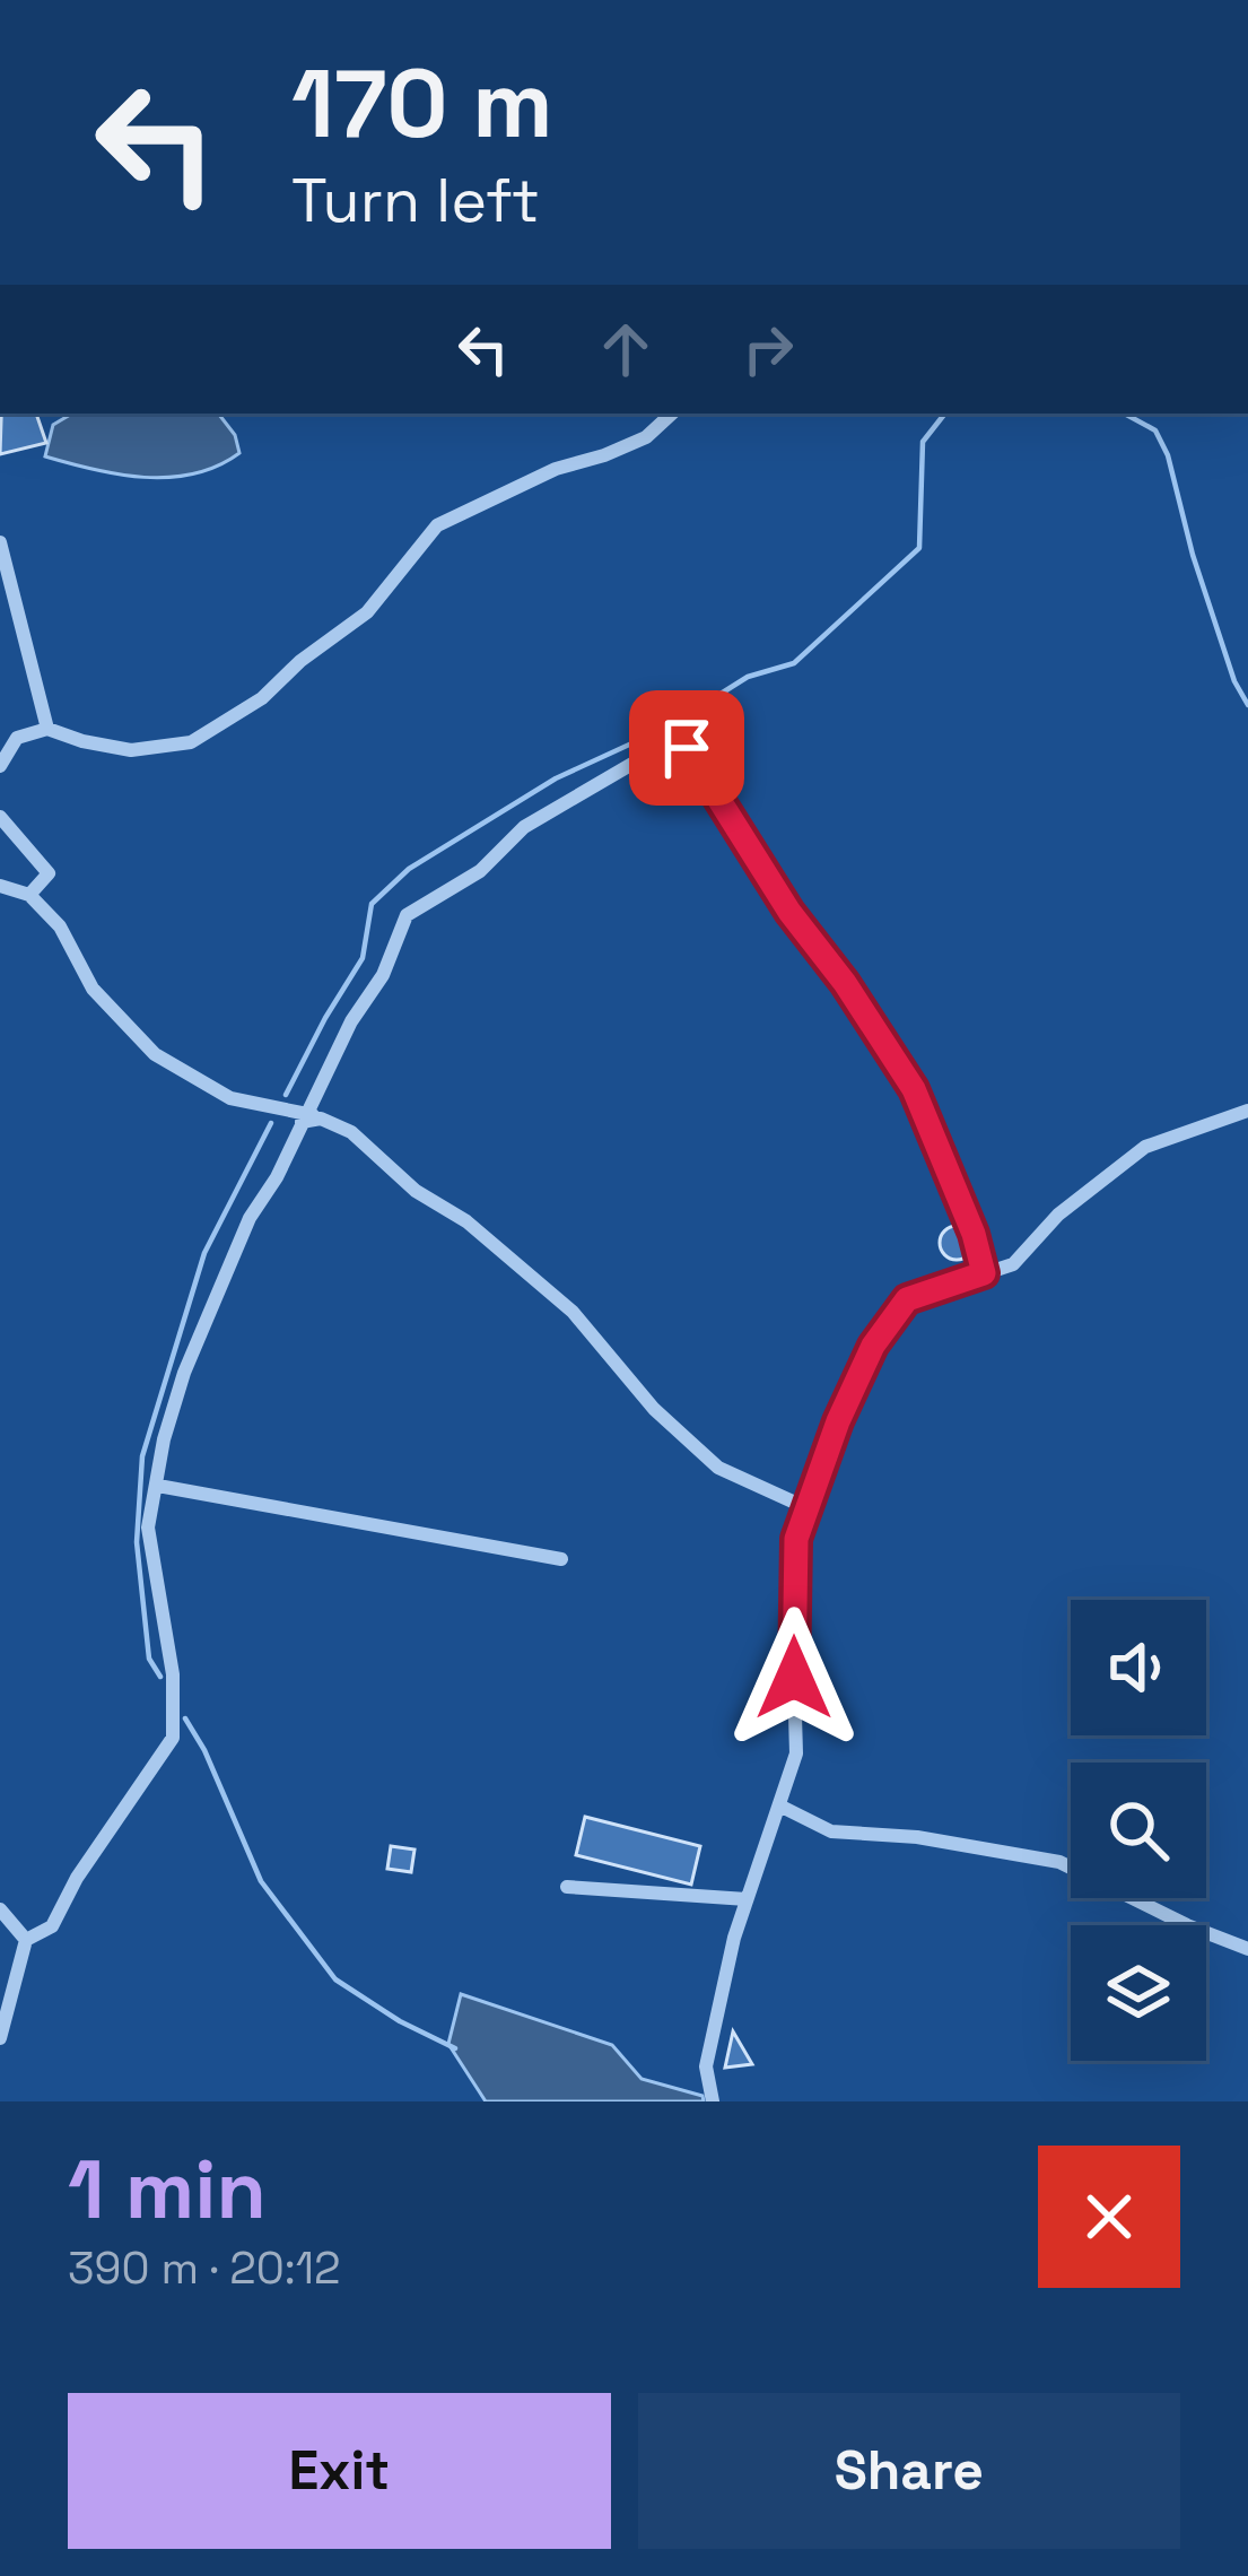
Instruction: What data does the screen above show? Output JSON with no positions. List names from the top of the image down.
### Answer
{
  "page": {
    "turn": ["170 m", "Turn left"],
    "heading": ["1 min", "390 m · 20:12"],
    "buttons": ["Exit", "Share"]
  }
}
